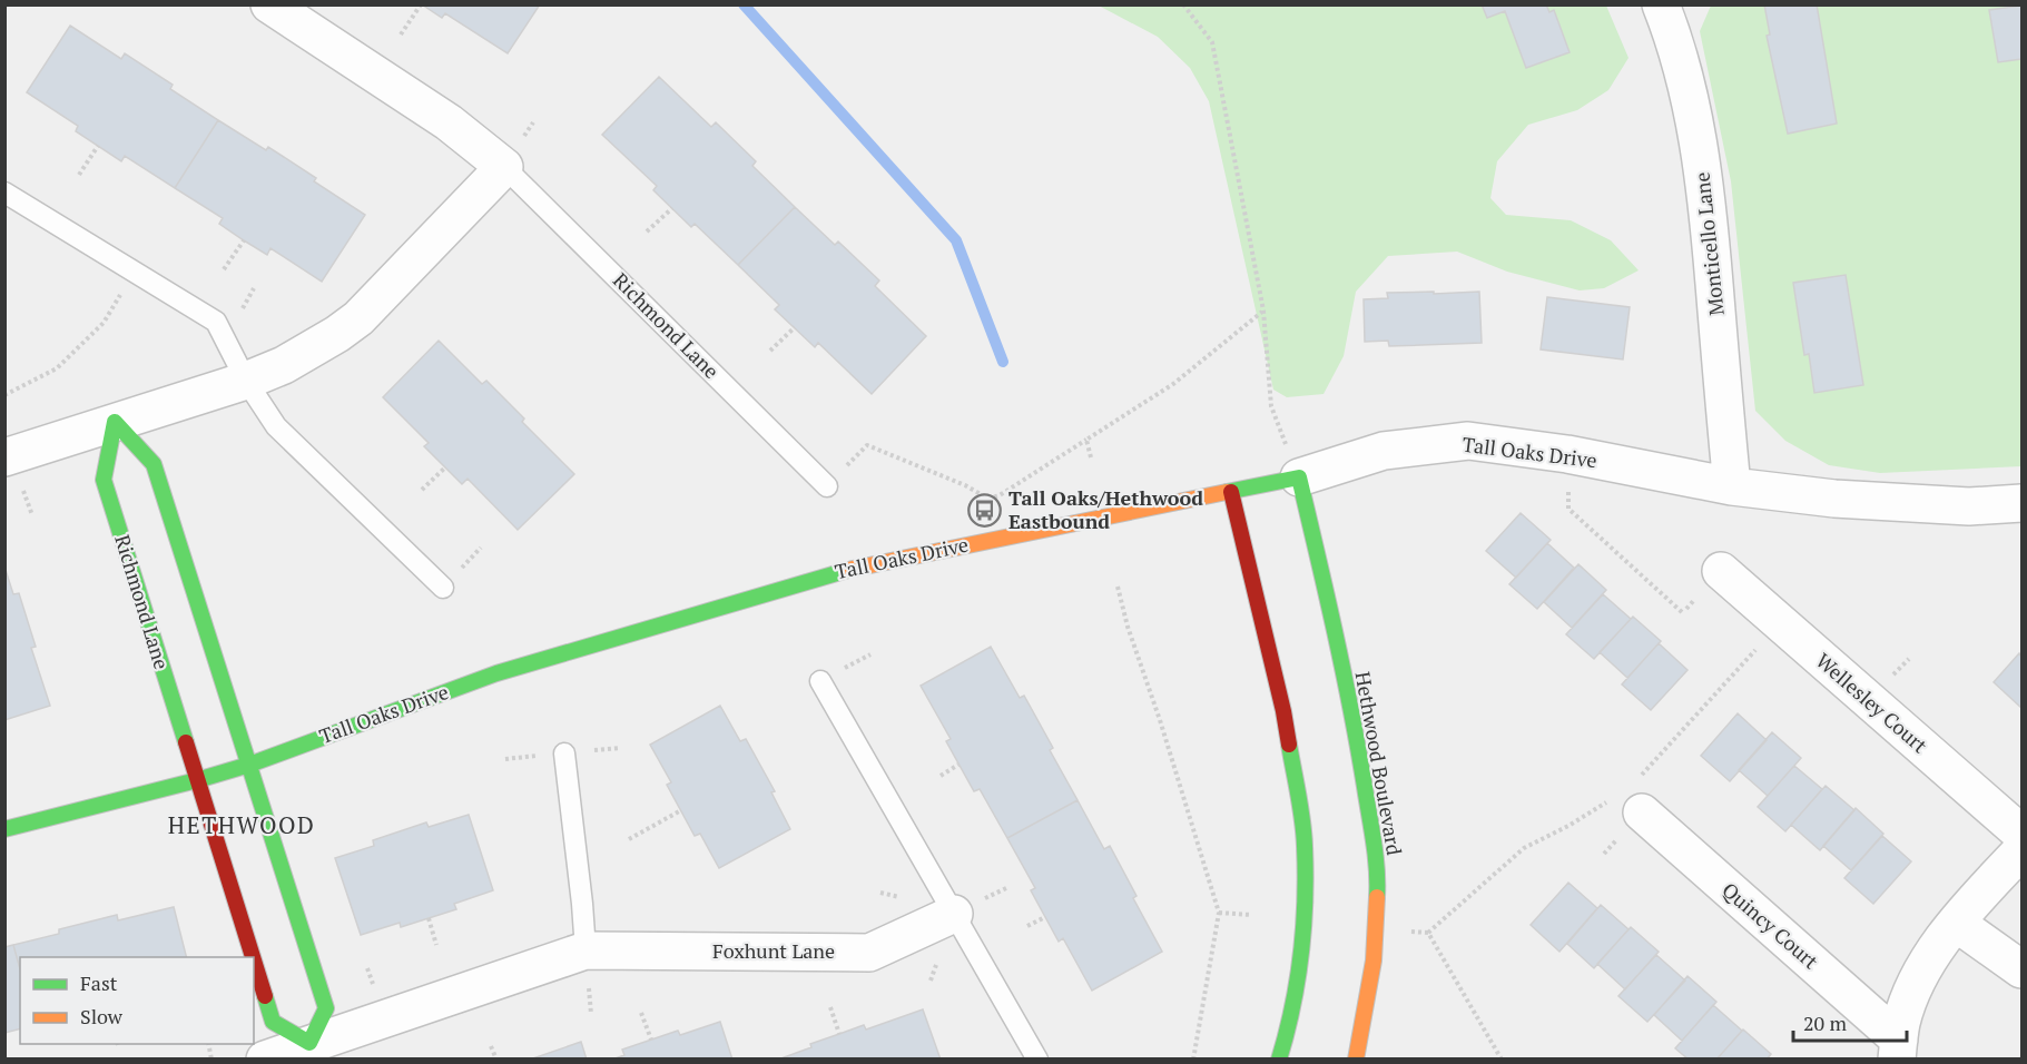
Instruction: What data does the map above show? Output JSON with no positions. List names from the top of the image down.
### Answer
{
  "streets": {
    "street": [
      "Monticello Lane",
      "Richmond Lane",
      "Tall Oaks Drive",
      "Wellesley Court",
      "Hethwood Boulevard",
      "Quincy Court",
      "Foxhunt Lane"
    ]
  },
  "crossings": [
    ["Monticello Lane", "Tall Oaks Drive"],
    ["Richmond Lane", "Tall Oaks Drive"],
    ["Tall Oaks Drive", "Hethwood Boulevard"]
  ],
  "districts": ["HETHWOOD"],
  "places": {
    "bus stop": ["Tall Oaks/Hethwood Eastbound"]
  },
  "legend": ["Fast", "Slow"],
  "scale_bar": "20 m"
}
